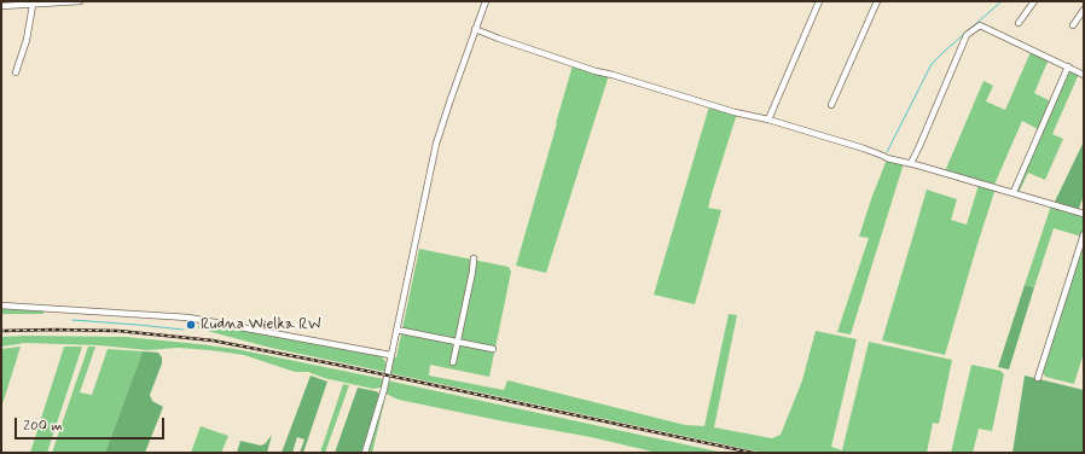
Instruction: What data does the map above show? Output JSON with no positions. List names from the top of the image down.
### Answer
{
  "places": ["Rudna Wielka RW"],
  "scale_bar": "200 m"
}
